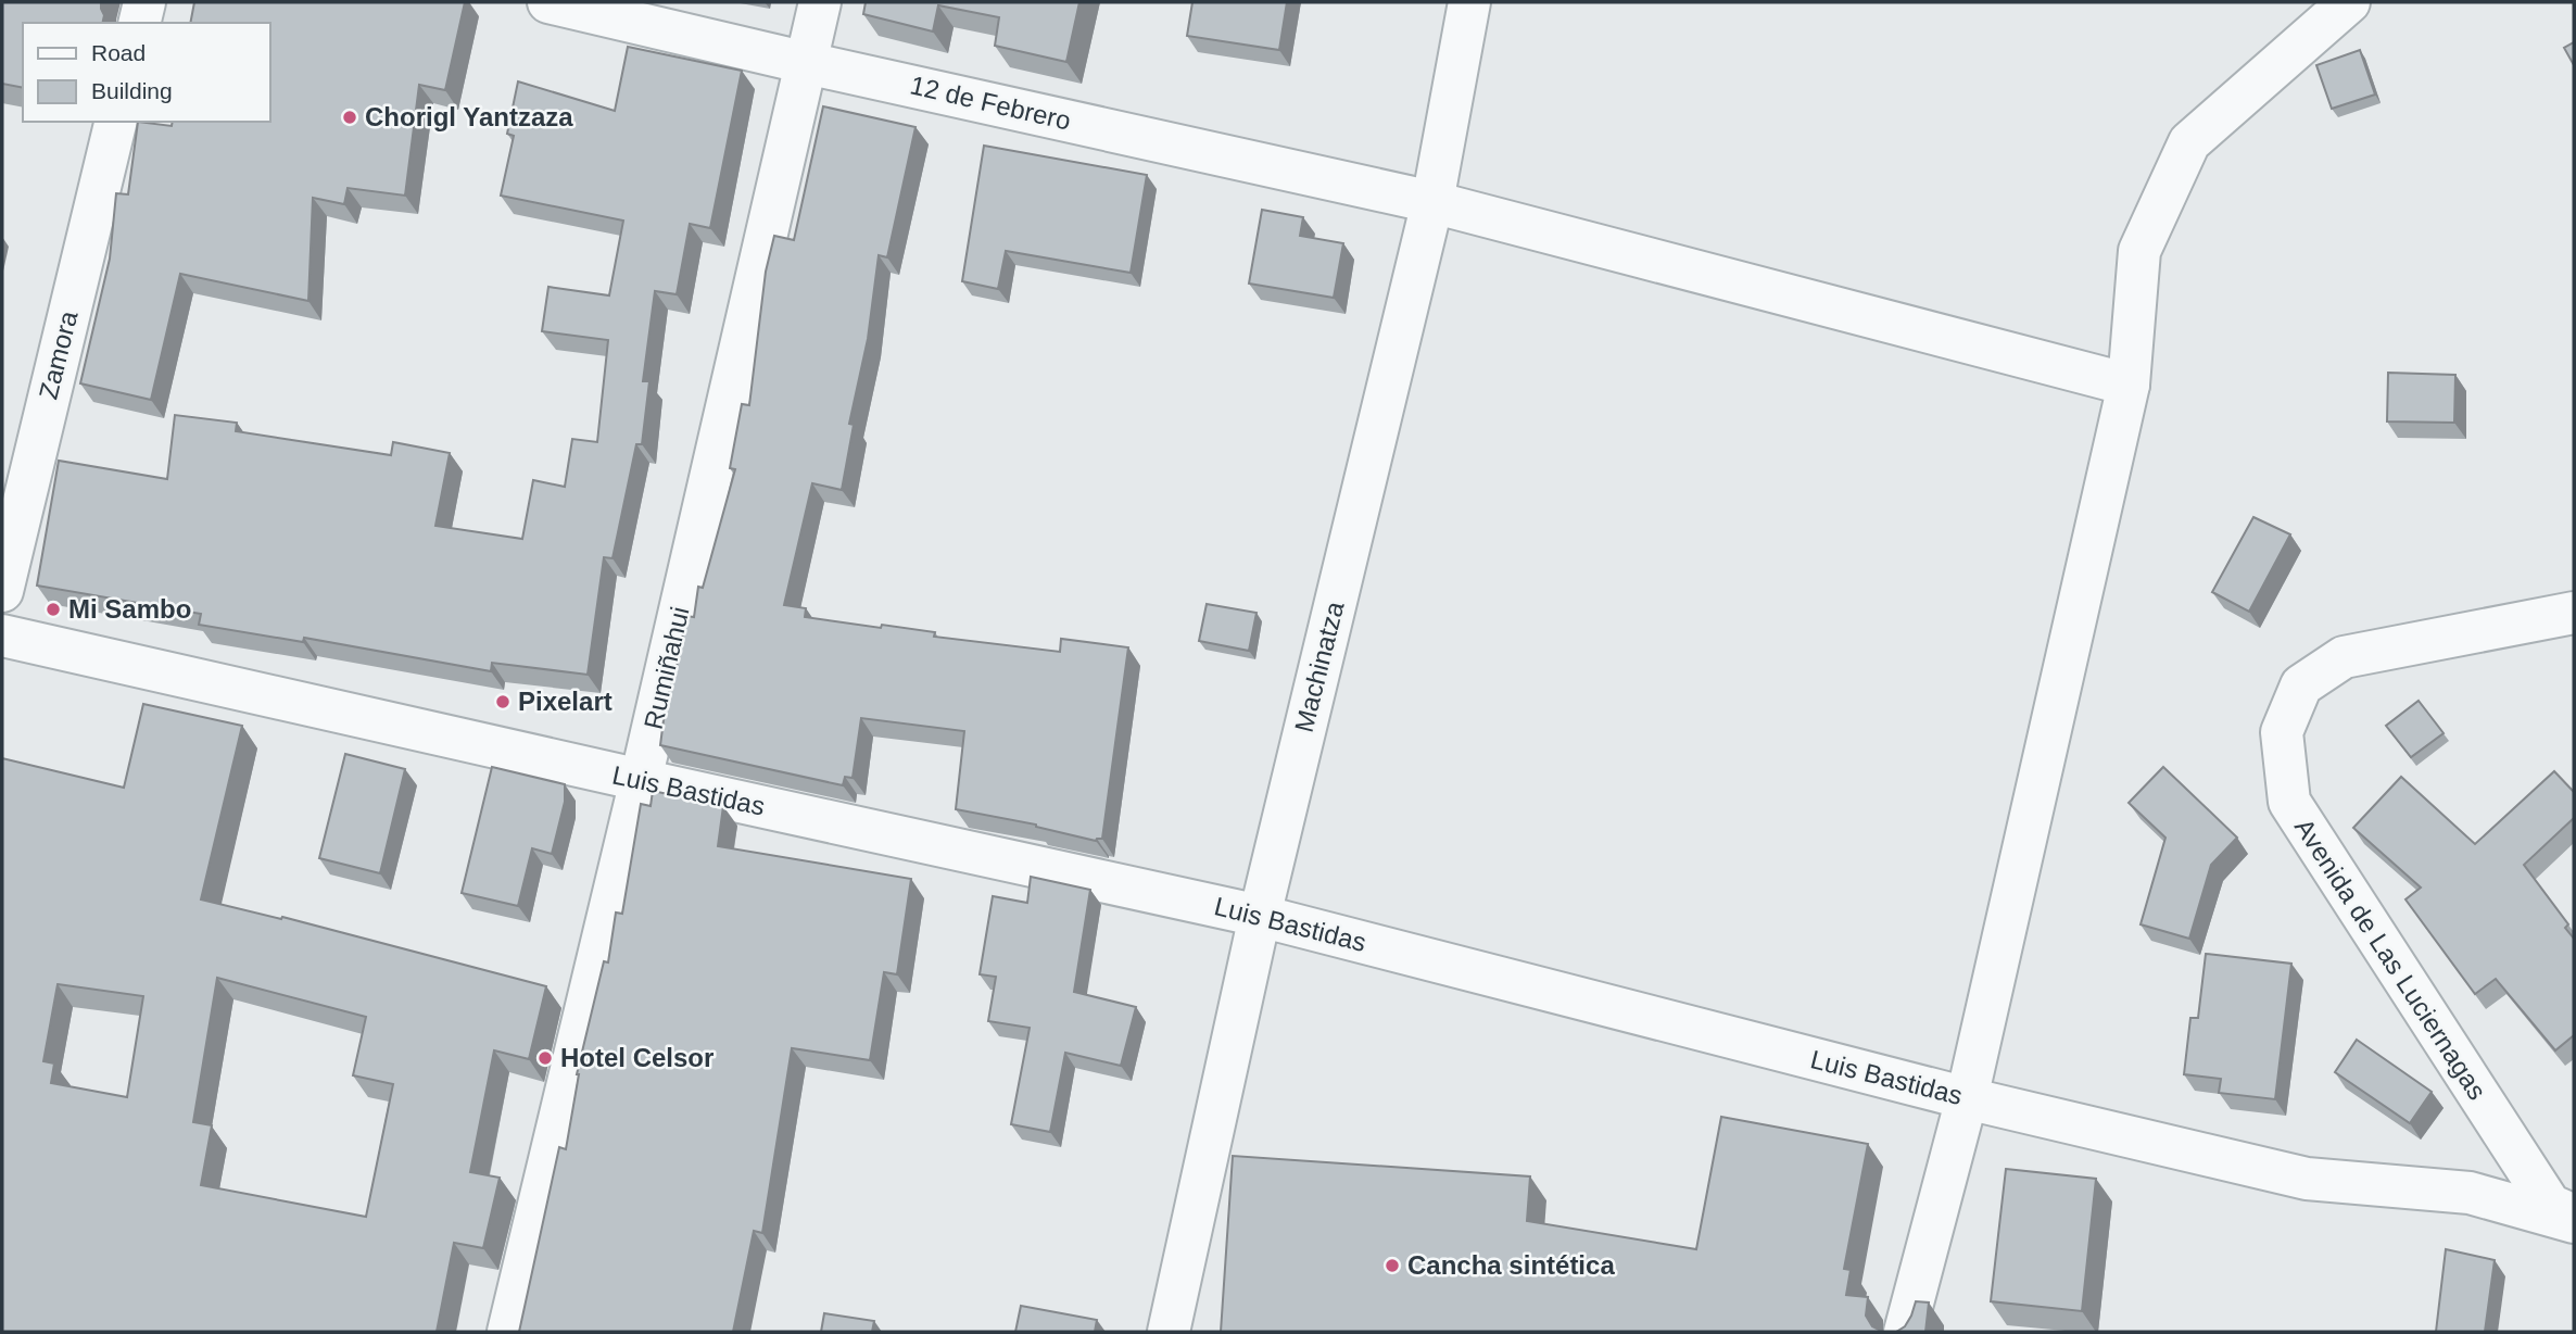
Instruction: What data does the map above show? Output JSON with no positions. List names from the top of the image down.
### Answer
{
  "streets": {
    "street": [
      "12 de Febrero",
      "Zamora",
      "Machinatza",
      "Rumiñahui",
      "Luis Bastidas",
      "Avenida de Las Luciernagas"
    ]
  },
  "crossings": [
    ["12 de Febrero", "Machinatza"],
    ["12 de Febrero", "Rumiñahui"],
    ["Machinatza", "Luis Bastidas"],
    ["Rumiñahui", "Luis Bastidas"]
  ],
  "places": [
    "Chorigl Yantzaza",
    "Mi Sambo",
    "Pixelart",
    "Hotel Celsor",
    "Cancha sintética"
  ],
  "legend": ["Road", "Building"]
}
